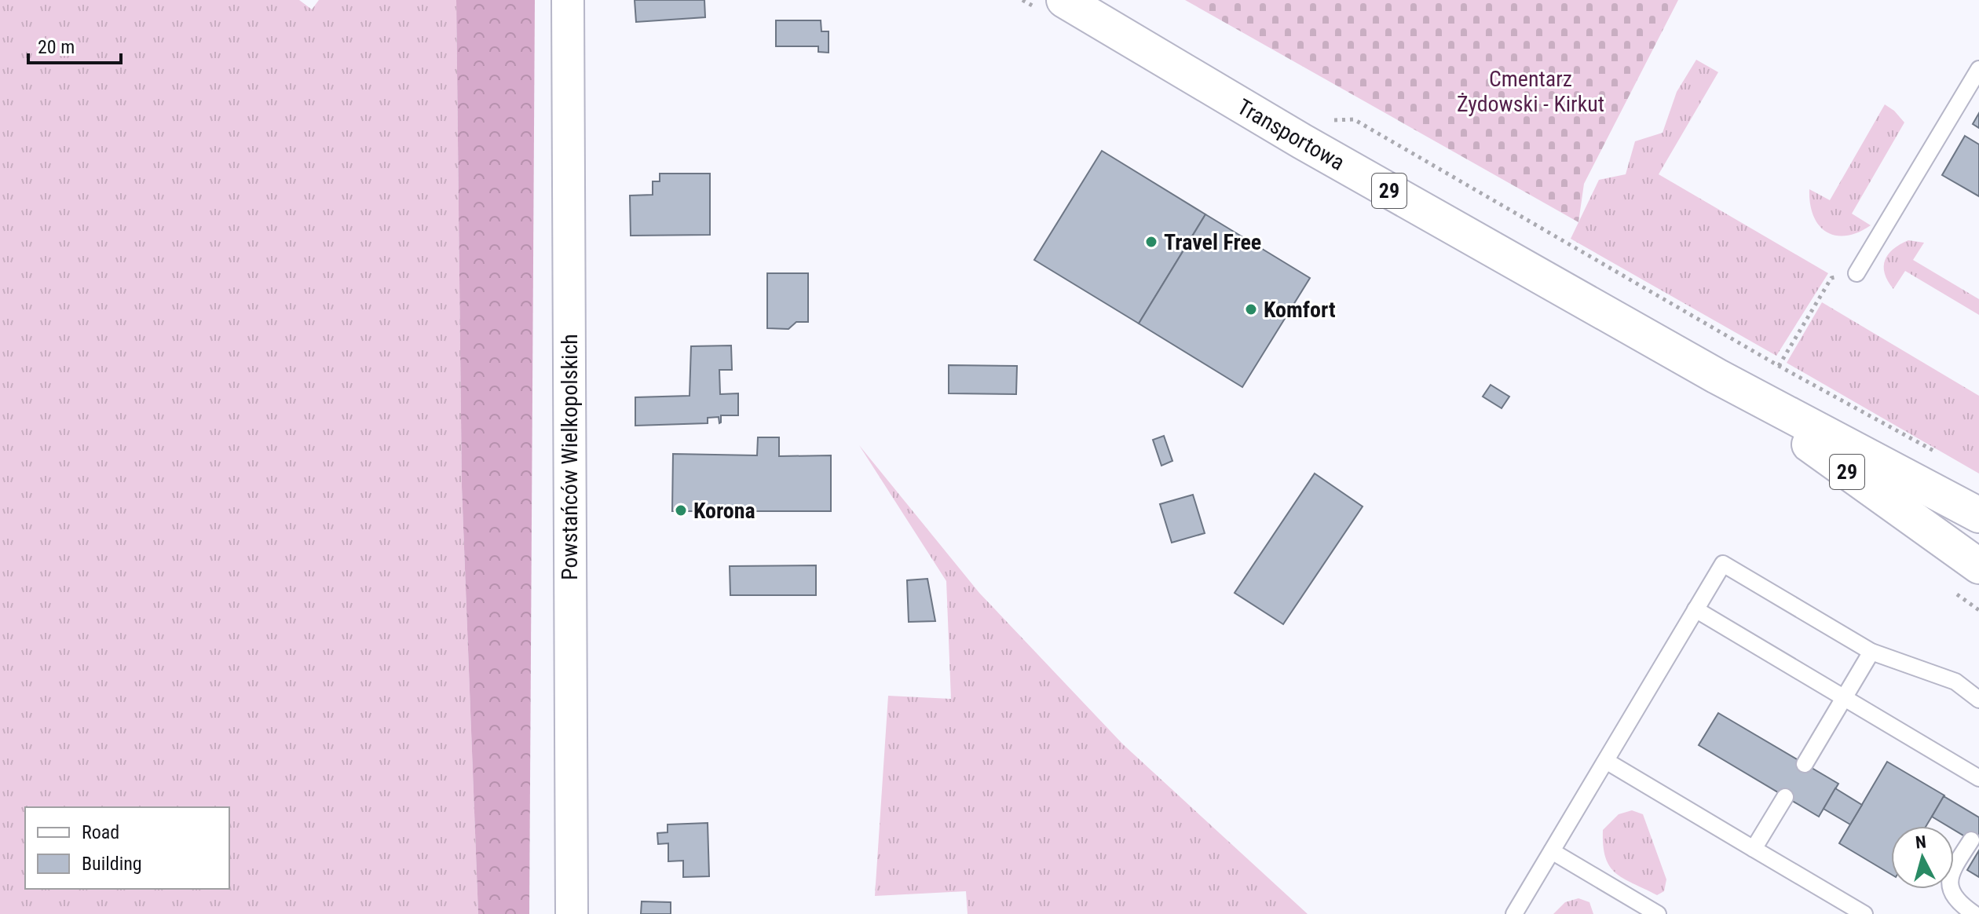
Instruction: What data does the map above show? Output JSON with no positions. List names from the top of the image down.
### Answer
{
  "streets": {
    "main road": ["Transportowa", "29"],
    "street": ["Powstańców Wielkopolskich"]
  },
  "parks": ["Cmentarz Żydowski - Kirkut"],
  "places": ["Travel Free", "Komfort", "Korona"],
  "legend": ["Road", "Building"],
  "scale_bar": "20 m",
  "north": "top"
}
